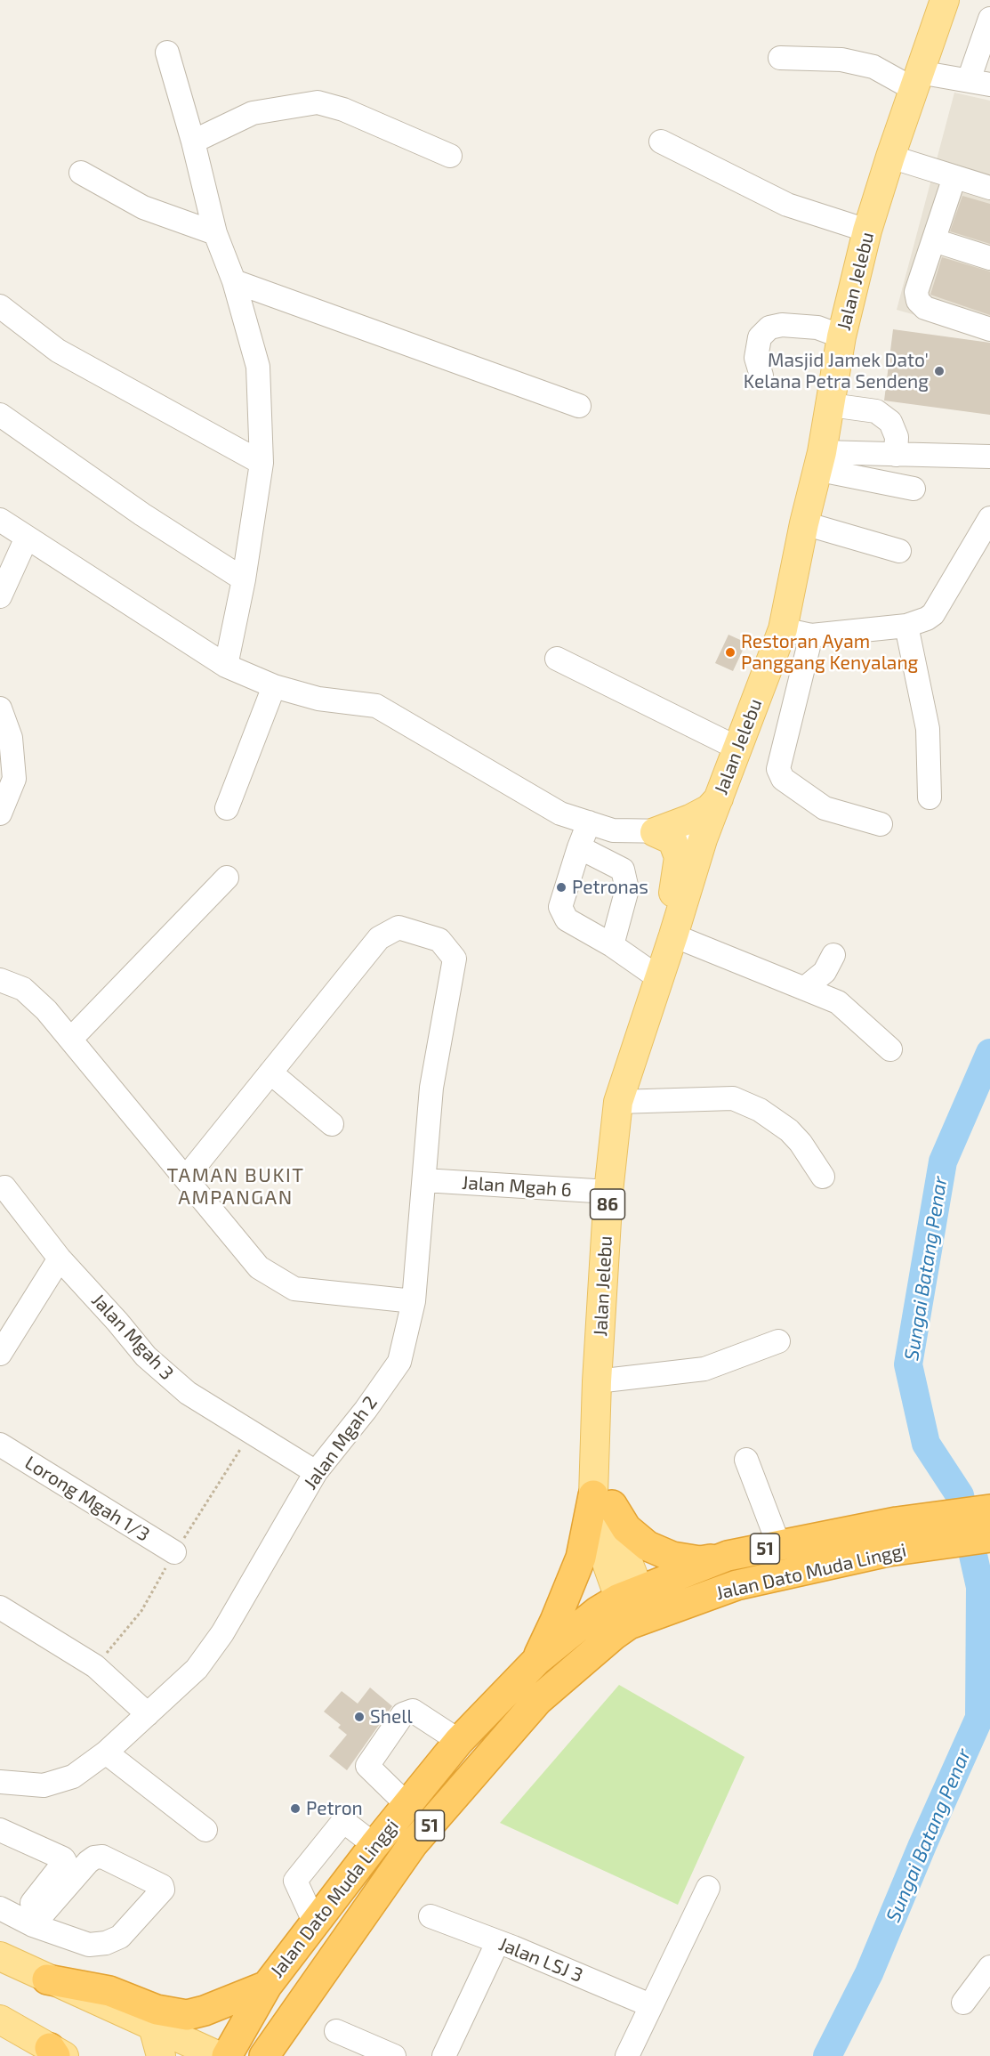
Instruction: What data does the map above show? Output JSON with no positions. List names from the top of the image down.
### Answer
{
  "streets": {
    "highway": ["51", "Jalan Dato Muda Linggi"],
    "main road": ["Jalan Jelebu", "86"],
    "street": [
      "Jalan Mgah 6",
      "Jalan Mgah 3",
      "Jalan Mgah 2",
      "Lorong Mgah 1/3",
      "Jalan LSJ 3"
    ]
  },
  "crossings": [
    ["Jalan Jelebu", "Jalan Mgah 6"],
    ["Jalan Jelebu", "Jalan Dato Muda Linggi"],
    ["Jalan Mgah 6", "Jalan Mgah 2"],
    ["Jalan Mgah 3", "Jalan Mgah 2"]
  ],
  "districts": ["TAMAN BUKIT AMPANGAN"],
  "water": ["Sungai Batang Penar"],
  "places": [
    "Masjid Jamek Dato' Kelana Petra Sendeng",
    "Restoran Ayam Panggang Kenyalang",
    "Petronas",
    "Shell",
    "Petron"
  ]
}
